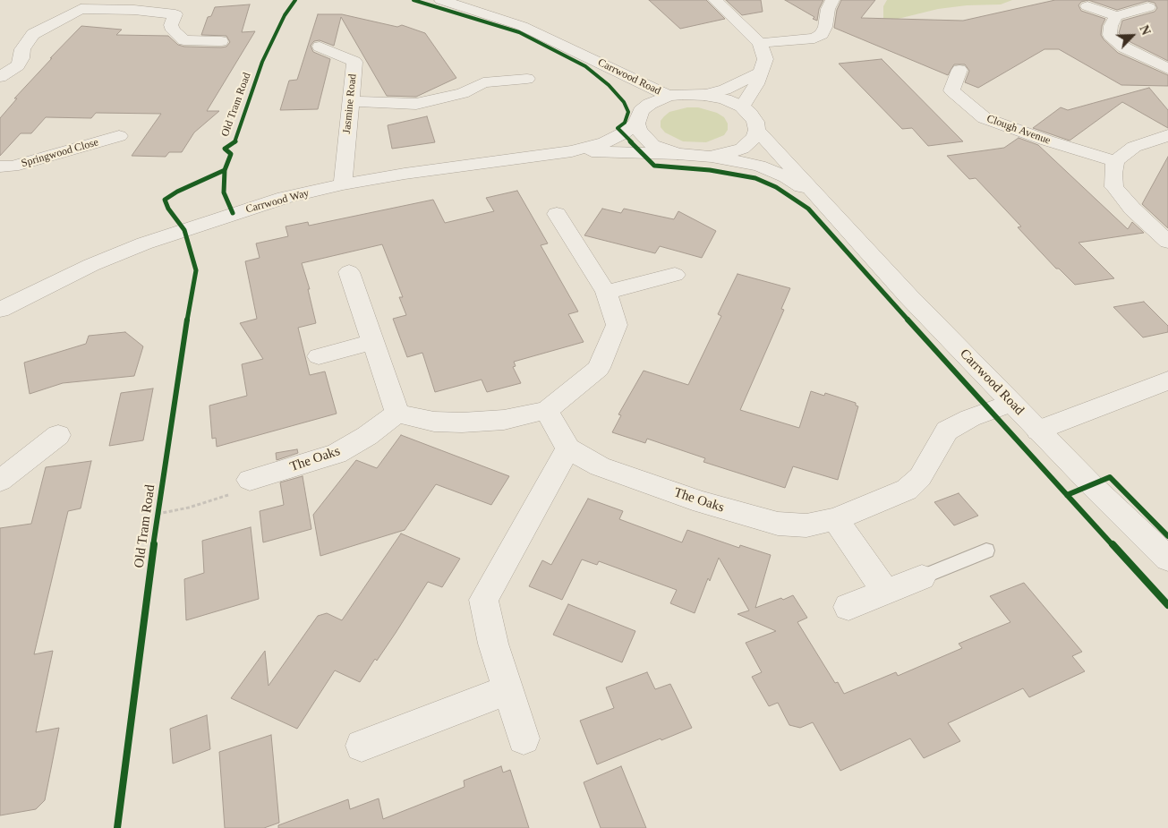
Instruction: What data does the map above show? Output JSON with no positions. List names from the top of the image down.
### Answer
{
  "streets": {
    "street": [
      "Carrwood Road",
      "Jasmine Road",
      "Clough Avenue",
      "Springwood Close",
      "Carrwood Way",
      "The Oaks"
    ],
    "cycle path": ["Old Tram Road"]
  },
  "crossings": [
    ["Carrwood Road", "Carrwood Way"],
    ["Carrwood Road", "The Oaks"],
    ["Jasmine Road", "Carrwood Way"]
  ],
  "north": "top right"
}
